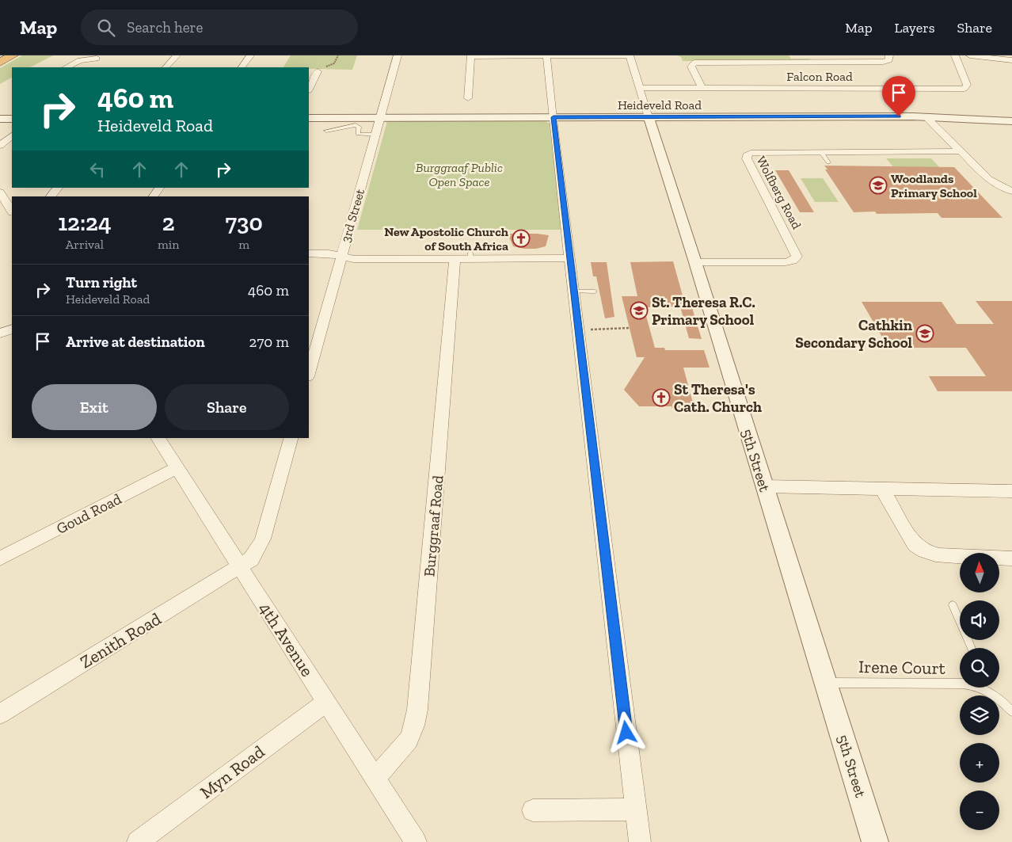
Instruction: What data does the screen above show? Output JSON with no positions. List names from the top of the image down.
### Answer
{
  "streets": {
    "street": [
      "Falcon Road",
      "Heideveld Road",
      "Wolfberg Road",
      "3rd Street",
      "5th Street",
      "Goud Road",
      "Burggraaf Road",
      "4th Avenue",
      "Zenith Road",
      "Myn Road"
    ],
    "lane": ["Irene Court"]
  },
  "crossings": [
    ["Falcon Road", "5th Street"],
    ["Heideveld Road", "3rd Street"],
    ["Heideveld Road", "5th Street"],
    ["Wolfberg Road", "5th Street"],
    ["5th Street", "Irene Court"],
    ["Goud Road", "4th Avenue"],
    ["Burggraaf Road", "4th Avenue"],
    ["4th Avenue", "Zenith Road"],
    ["4th Avenue", "Myn Road"]
  ],
  "parks": ["Burggraaf Public Open Space"],
  "places": {
    "school or university": ["Woodlands Primary School", "St. Theresa R.C. Primary School", "Cathkin Secondary School"],
    "church": ["New Apostolic Church of South Africa", "St Theresa's Cath. Church"]
  },
  "north": "top",
  "page": {
    "header": "Map",
    "search": "Search here",
    "nav": ["Map", "Layers", "Share"],
    "turn": ["460 m", "Heideveld Road"],
    "eta": [
      "12:24",
      "Arrival",
      "2",
      "min",
      "730",
      "m"
    ],
    "list": [
      {
        "name": "Turn right",
        "note": "Heideveld Road",
        "value": "460 m"
      },
      {
        "name": "Arrive at destination",
        "value": "270 m"
      }
    ],
    "buttons": ["Exit", "Share"],
    "map_buttons": ["+", "−"]
  }
}
